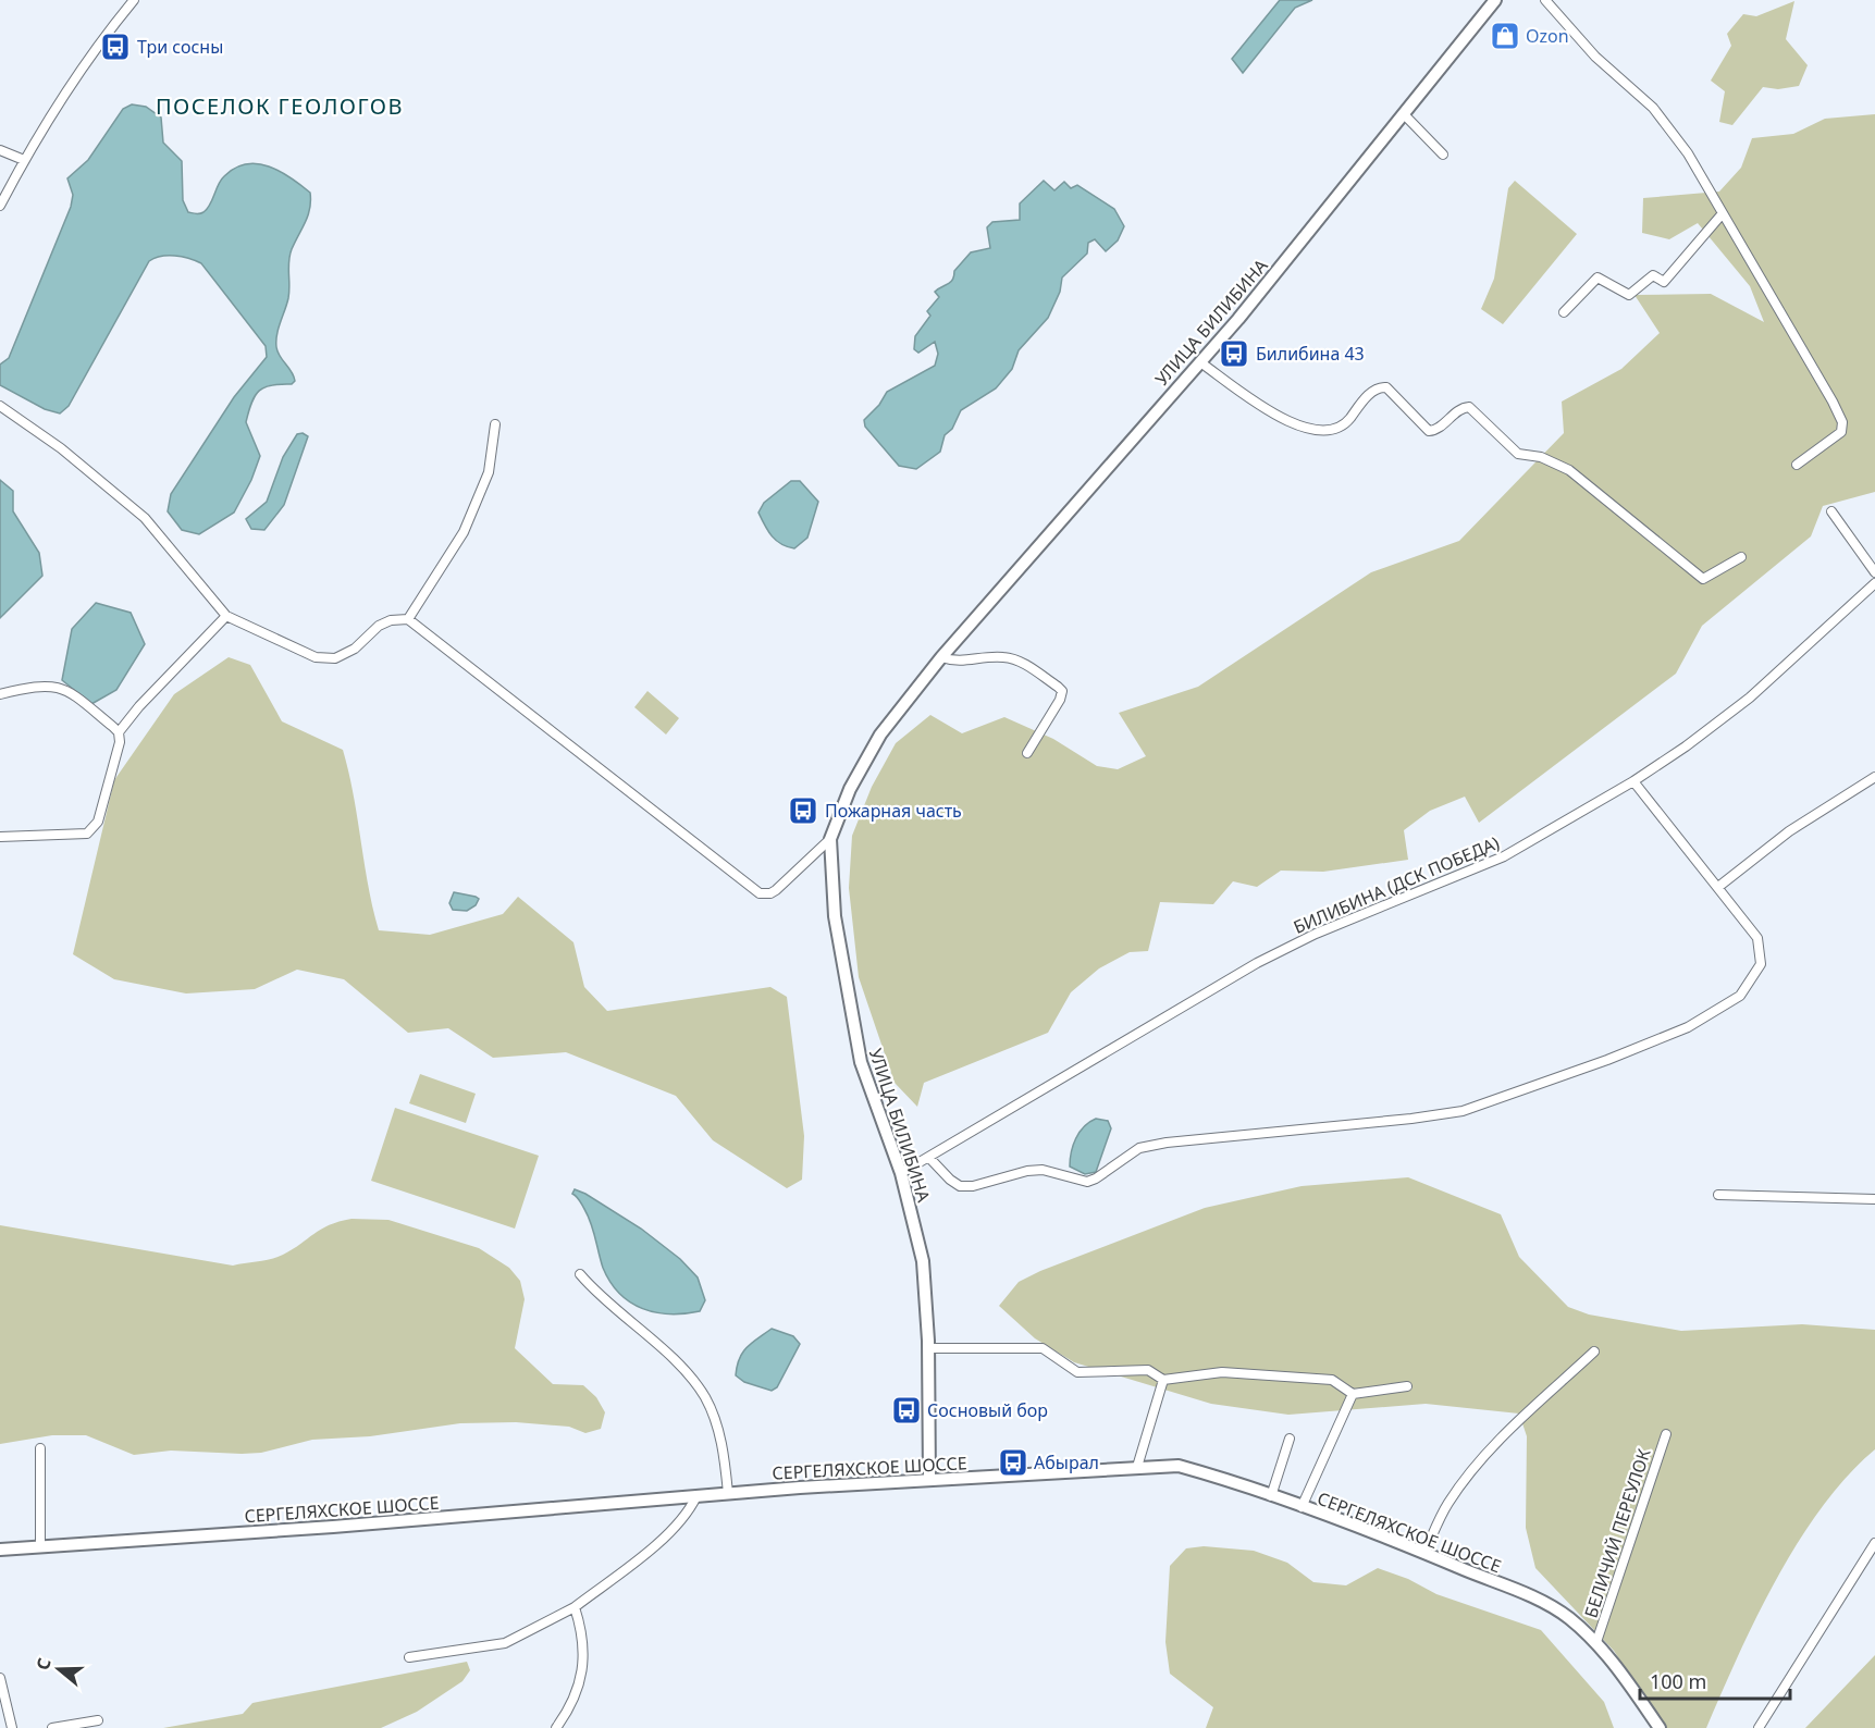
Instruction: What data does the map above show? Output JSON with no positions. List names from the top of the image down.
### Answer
{
  "streets": {
    "main road": ["УЛИЦА БИЛИБИНА", "СЕРГЕЛЯХСКОЕ ШОССЕ"],
    "street": ["БИЛИБИНА (ДСК ПОБЕДА)", "БЕЛИЧИЙ ПЕРЕУЛОК"]
  },
  "crossings": [
    ["УЛИЦА БИЛИБИНА", "БИЛИБИНА (ДСК ПОБЕДА)"],
    ["УЛИЦА БИЛИБИНА", "СЕРГЕЛЯХСКОЕ ШОССЕ"],
    ["СЕРГЕЛЯХСКОЕ ШОССЕ", "БЕЛИЧИЙ ПЕРЕУЛОК"]
  ],
  "districts": ["ПОСЕЛОК ГЕОЛОГОВ"],
  "places": {
    "shop": ["Ozon"],
    "bus stop": [
      "Три сосны",
      "Билибина 43",
      "Пожарная часть",
      "Сосновый бор",
      "Абырал"
    ]
  },
  "scale_bar": "100 m",
  "north": "left"
}
